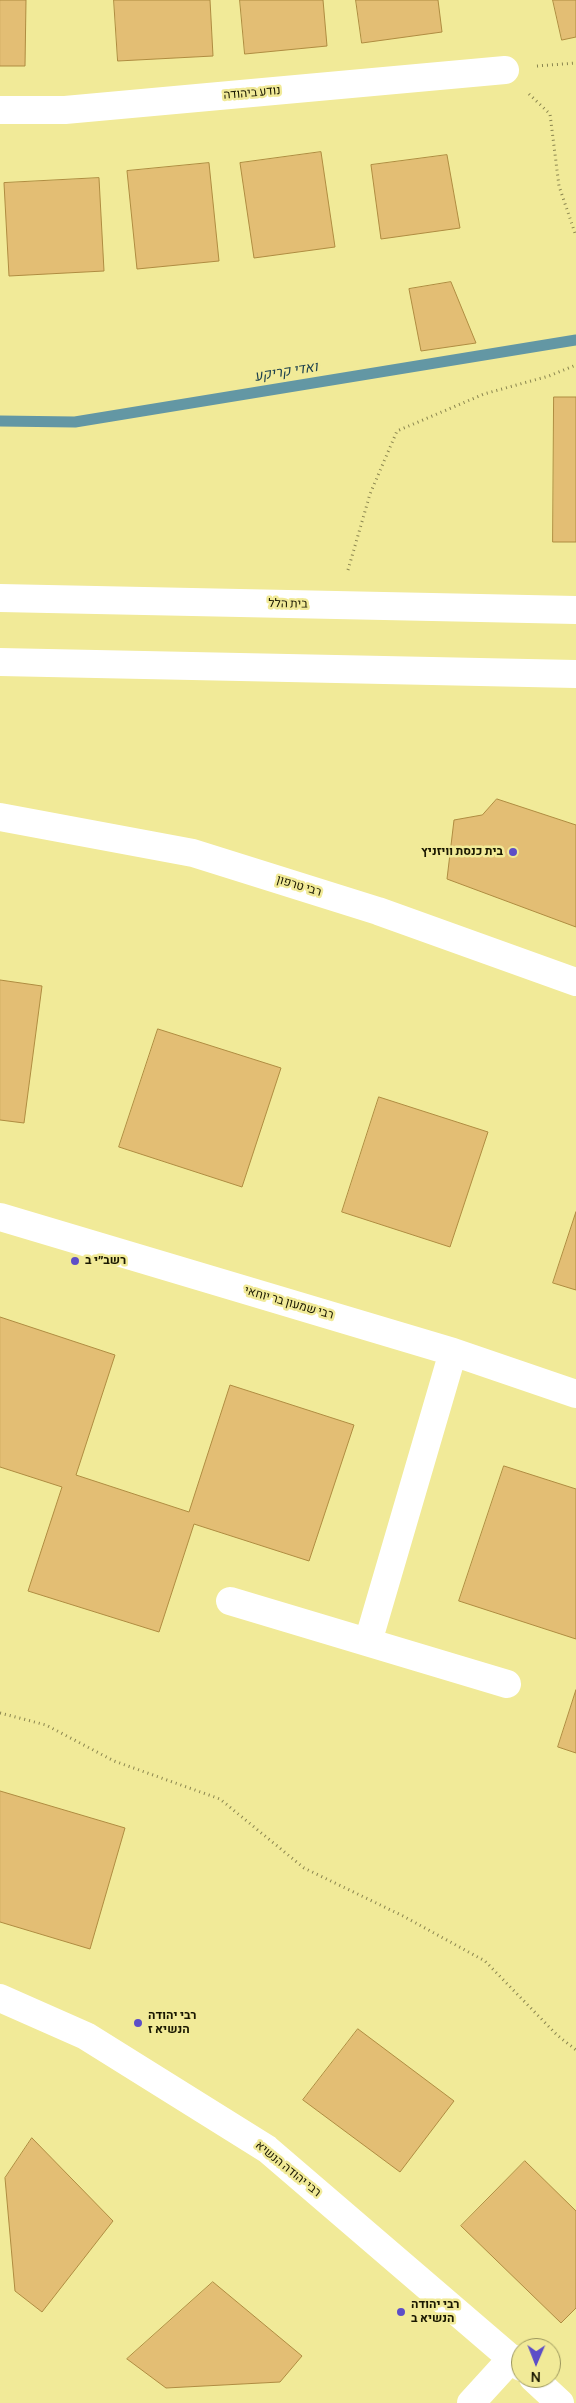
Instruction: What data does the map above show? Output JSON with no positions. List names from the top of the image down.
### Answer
{
  "streets": {
    "street": [
      "נודע ביהודה",
      "בית הלל",
      "רבי טרפון",
      "רבי שמעון בר יוחאי",
      "רבי יהודה הנשיא"
    ]
  },
  "water": ["ואדי קריקע"],
  "places": [
    "בית כנסת וויזניץ",
    "רשב״י ב",
    "רבי יהודה הנשיא ז",
    "רבי יהודה הנשיא ב"
  ],
  "north": "bottom"
}
